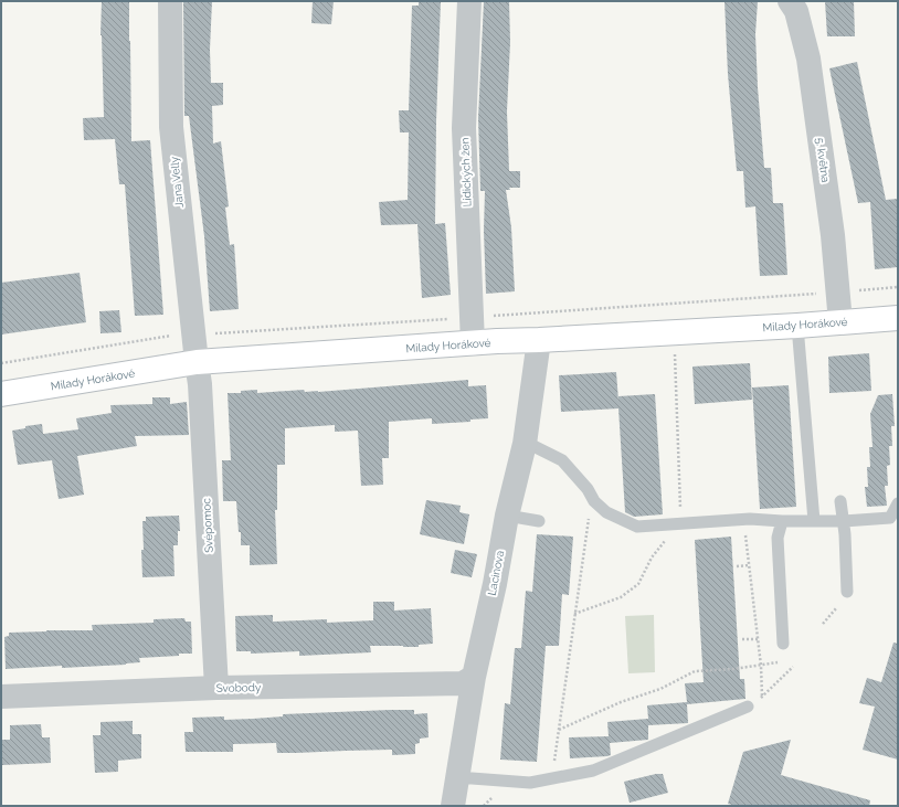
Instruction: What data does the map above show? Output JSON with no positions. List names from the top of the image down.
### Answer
{
  "streets": {
    "main road": ["Milady Horákové"],
    "street": [
      "5. května",
      "Lidických žen",
      "Jana Velly",
      "Svépomoc",
      "Lacinova",
      "Svobody"
    ]
  },
  "crossings": [
    ["5. května", "Milady Horákové"],
    ["Lidických žen", "Milady Horákové"],
    ["Jana Velly", "Milady Horákové"],
    ["Jana Velly", "Svépomoc"],
    ["Milady Horákové", "Svépomoc"],
    ["Milady Horákové", "Lacinova"],
    ["Svépomoc", "Svobody"],
    ["Lacinova", "Svobody"]
  ]
}
